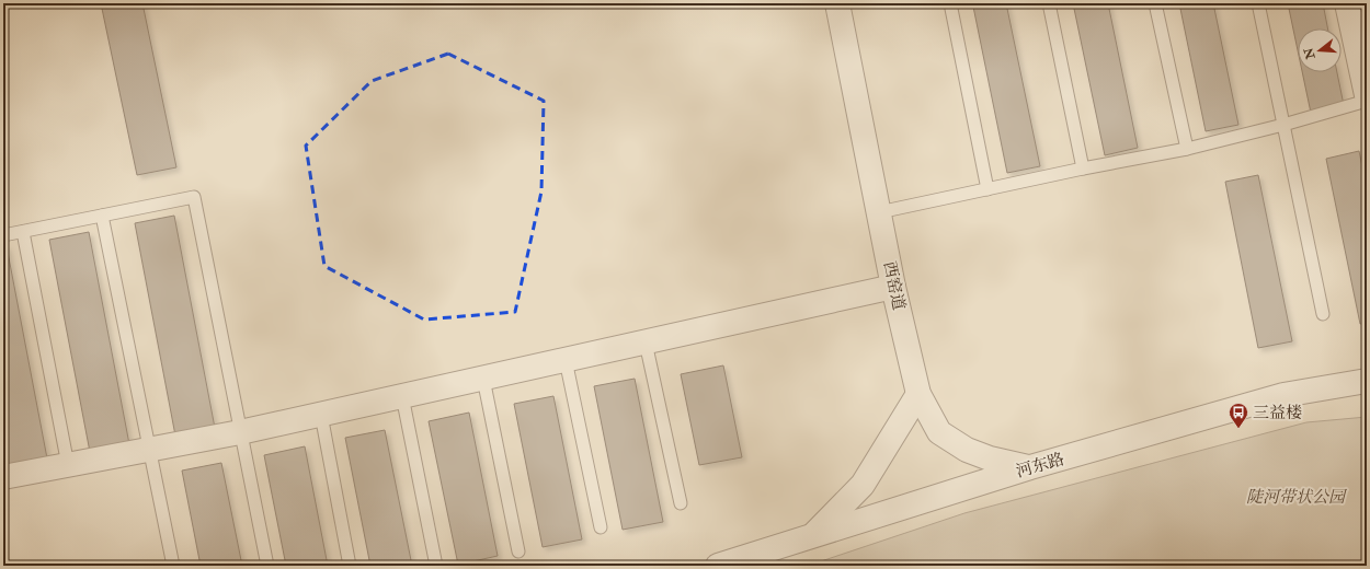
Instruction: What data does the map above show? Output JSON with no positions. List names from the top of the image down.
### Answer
{
  "streets": {
    "street": ["西窑道", "河东路"]
  },
  "crossings": [
    ["西窑道", "河东路"]
  ],
  "parks": ["陡河带状公园"],
  "places": {
    "bus stop": ["三益楼"]
  },
  "north": "left"
}
